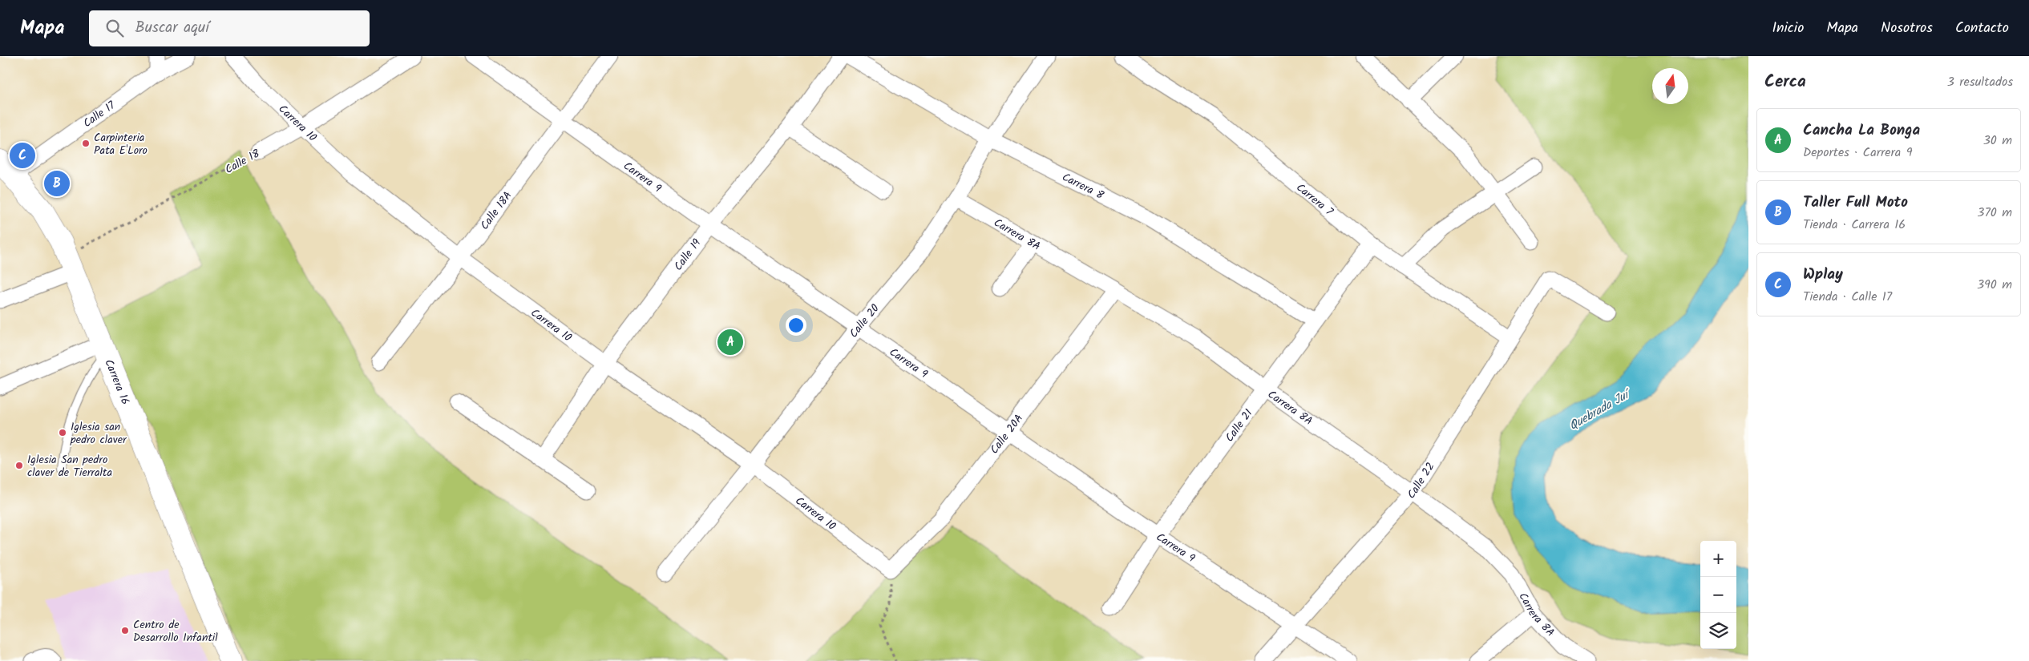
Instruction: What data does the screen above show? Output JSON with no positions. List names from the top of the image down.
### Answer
{
  "streets": {
    "main road": ["Carrera 16"],
    "street": [
      "Calle 17",
      "Carrera 10",
      "Calle 18",
      "Carrera 9",
      "Carrera 8",
      "Carrera 7",
      "Calle 18A",
      "Carrera 8A",
      "Calle 19",
      "Calle 20",
      "Calle 21",
      "Calle 20A",
      "Calle 22"
    ]
  },
  "crossings": [
    ["Calle 17", "Carrera 16"],
    ["Carrera 10", "Calle 18"],
    ["Carrera 10", "Calle 18A"],
    ["Carrera 10", "Calle 19"],
    ["Carrera 10", "Calle 20"],
    ["Carrera 10", "Calle 20A"],
    ["Calle 18", "Carrera 16"],
    ["Carrera 9", "Calle 18A"],
    ["Carrera 9", "Calle 19"],
    ["Carrera 9", "Calle 20"],
    ["Carrera 9", "Calle 21"],
    ["Carrera 9", "Calle 20A"],
    ["Carrera 9", "Calle 22"],
    ["Carrera 8", "Calle 20"],
    ["Carrera 8", "Calle 21"],
    ["Carrera 7", "Calle 21"],
    ["Carrera 7", "Calle 22"],
    ["Carrera 8A", "Calle 20"],
    ["Carrera 8A", "Calle 21"],
    ["Carrera 8A", "Calle 20A"],
    ["Carrera 8A", "Calle 22"]
  ],
  "water": ["Quebrada Juí"],
  "places": [
    "Carpinteria Pata E'Loro",
    "Iglesia san pedro claver",
    "Iglesia San pedro claver de Tierralta",
    "Centro de Desarrollo Infantil"
  ],
  "north": "top",
  "page": {
    "header": "Mapa",
    "search": "Buscar aquí",
    "nav": [
      "Inicio",
      "Mapa",
      "Nosotros",
      "Contacto"
    ],
    "heading": ["Cerca", "3 resultados"],
    "list": [
      {
        "mark": "A",
        "name": "Cancha La Bonga",
        "note": "Deportes · Carrera 9",
        "value": "30 m"
      },
      {
        "mark": "B",
        "name": "Taller Full Moto",
        "note": "Tienda · Carrera 16",
        "value": "370 m"
      },
      {
        "mark": "C",
        "name": "Wplay",
        "note": "Tienda · Calle 17",
        "value": "390 m"
      }
    ],
    "pins": ["C", "B", "A"],
    "map_buttons": ["+", "−"]
  }
}
